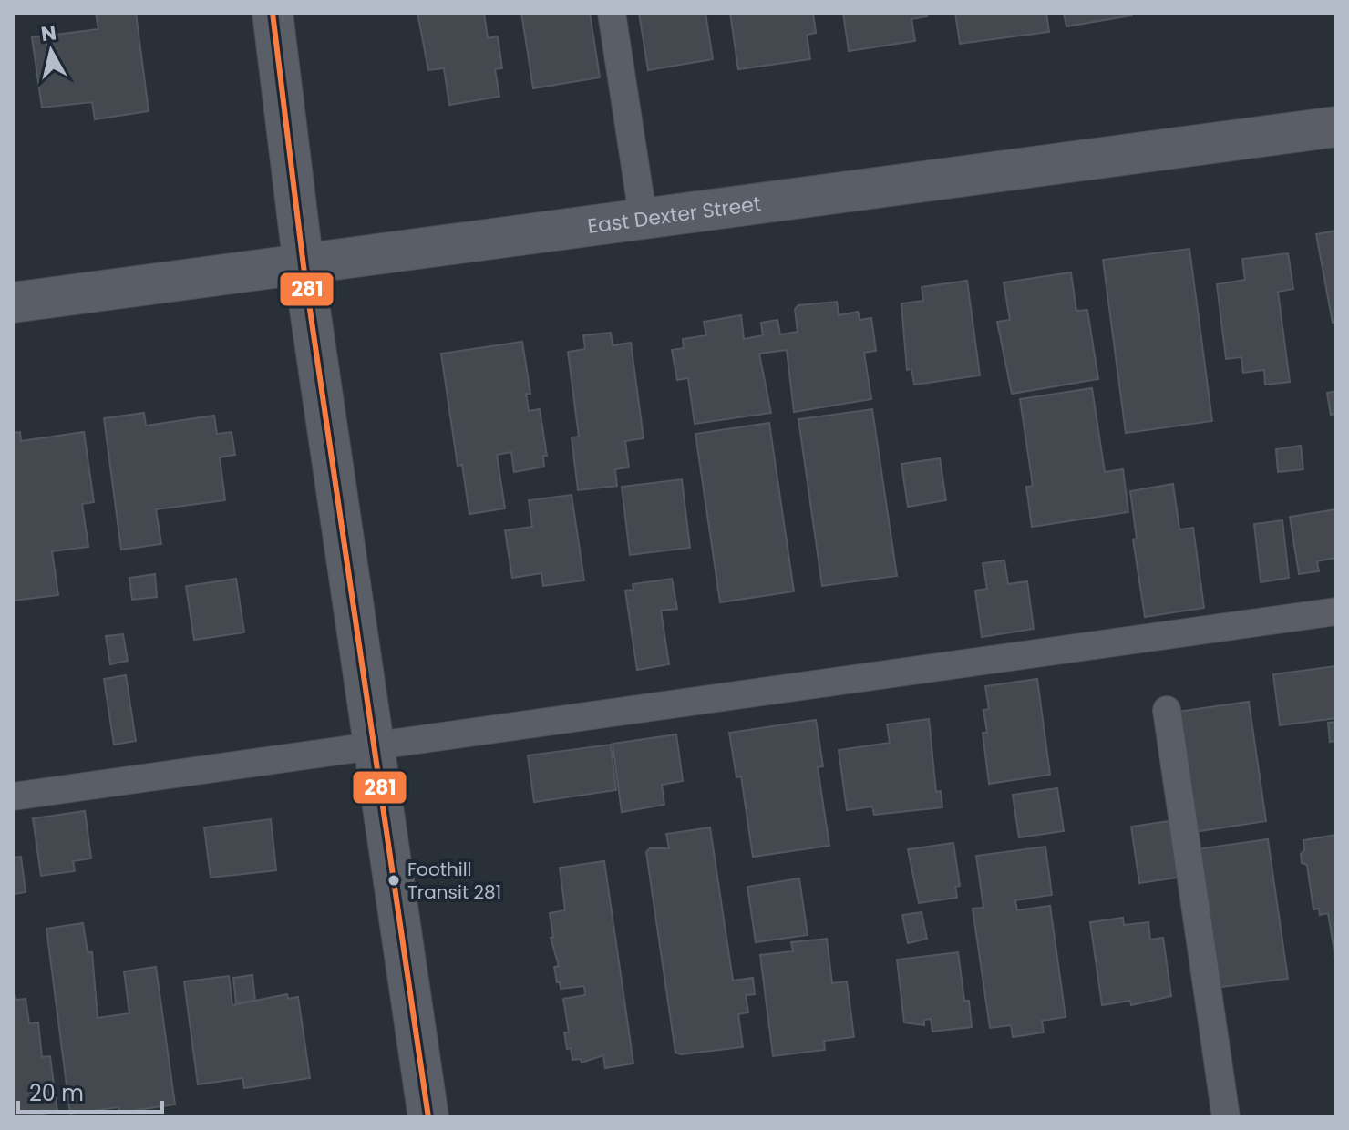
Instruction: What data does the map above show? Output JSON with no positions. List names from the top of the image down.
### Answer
{
  "streets": {
    "street": ["East Dexter Street"]
  },
  "places": ["Foothill Transit 281"],
  "lines": ["transit line 281"],
  "scale_bar": "20 m",
  "north": "top"
}
